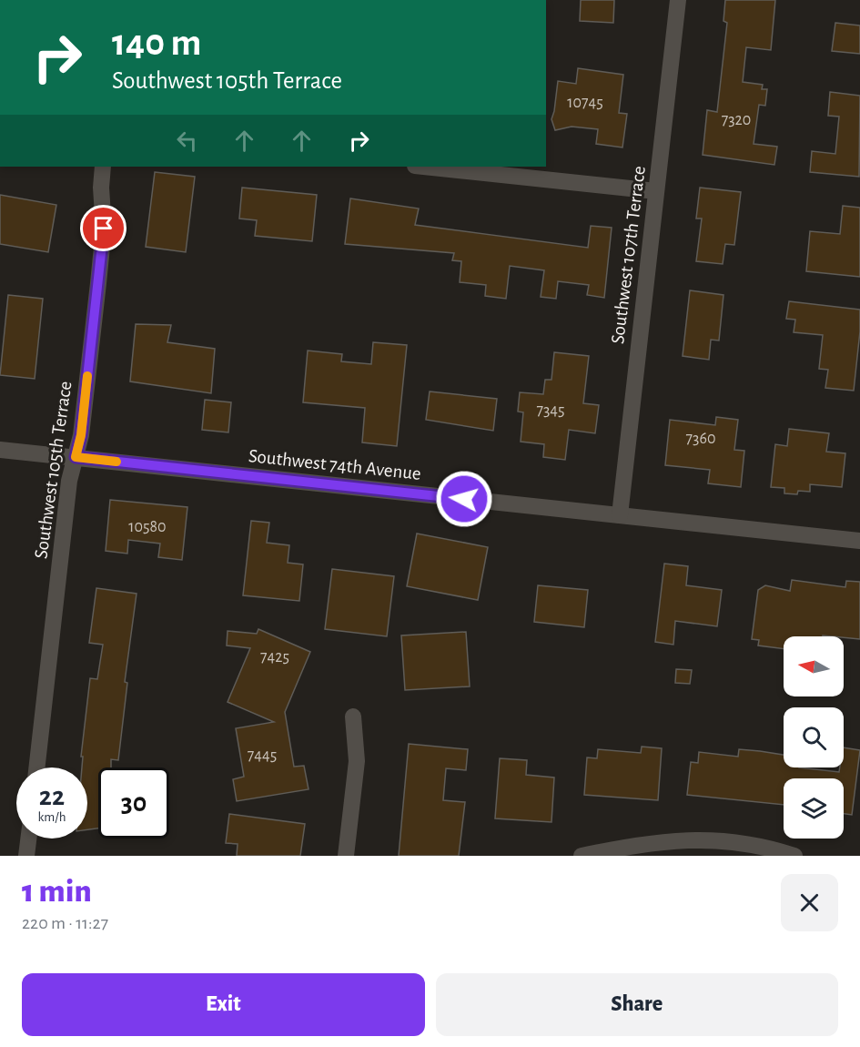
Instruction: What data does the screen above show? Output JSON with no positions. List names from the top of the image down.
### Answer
{
  "streets": {
    "street": ["Southwest 107th Terrace", "Southwest 74th Avenue", "Southwest 105th Terrace"]
  },
  "crossings": [
    ["Southwest 107th Terrace", "Southwest 74th Avenue"],
    ["Southwest 74th Avenue", "Southwest 105th Terrace"]
  ],
  "house_numbers": [
    "10745",
    "7320",
    "7345",
    "7360",
    "10580",
    "7425",
    "7445"
  ],
  "north": "left",
  "page": {
    "turn": ["140 m", "Southwest 105th Terrace"],
    "speed": "22 km/h",
    "limit": "30",
    "heading": ["1 min", "220 m · 11:27"],
    "buttons": ["Exit", "Share"]
  }
}
